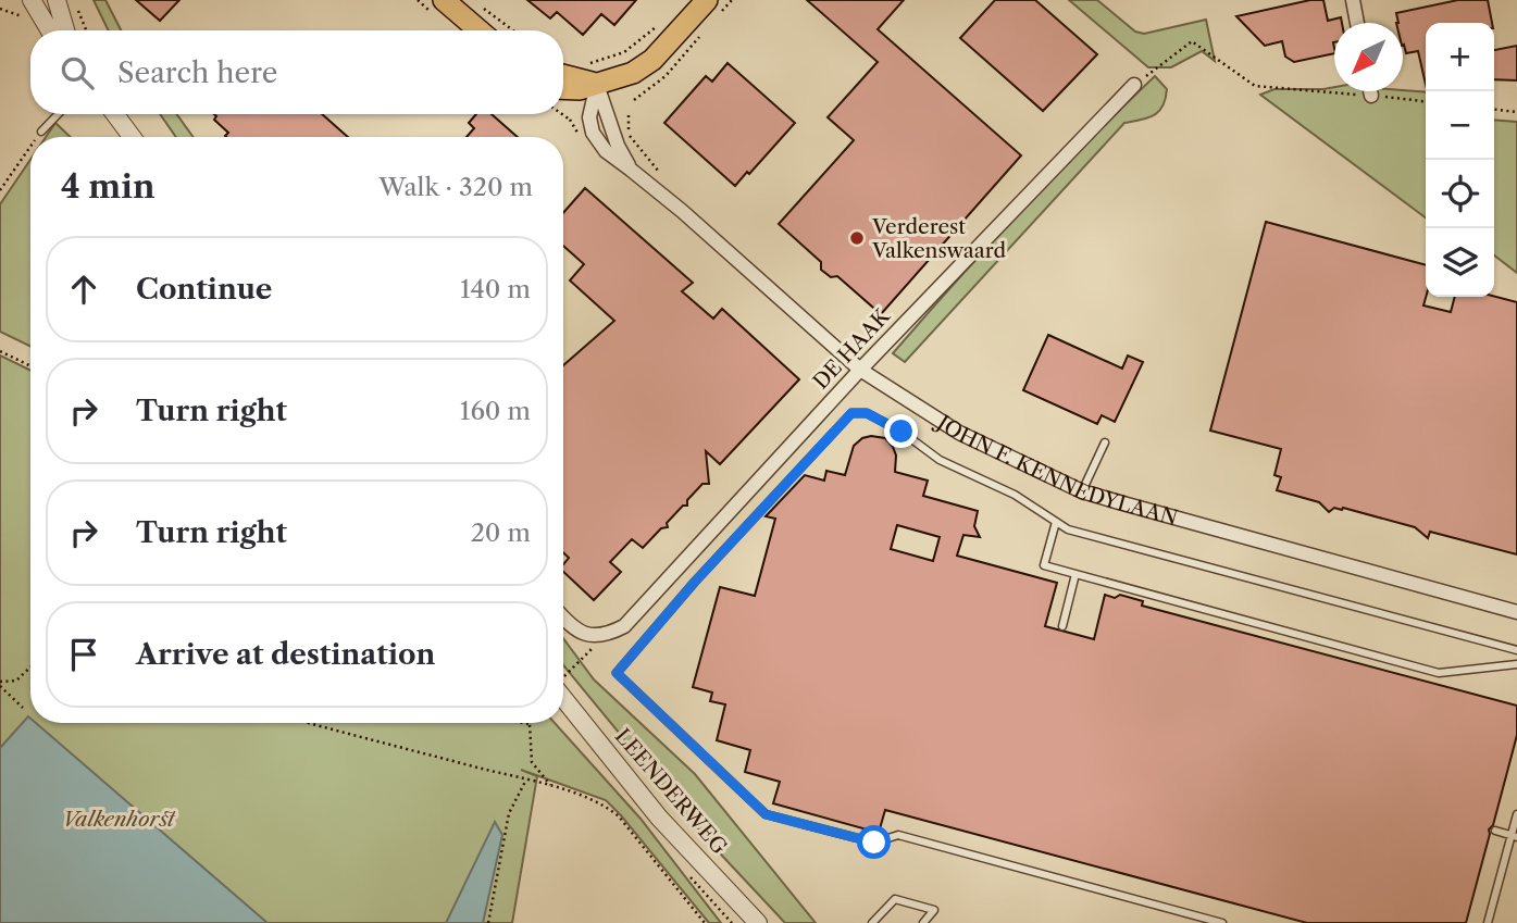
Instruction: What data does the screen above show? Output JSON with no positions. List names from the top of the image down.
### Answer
{
  "streets": {
    "street": ["DE HAAK", "JOHN F. KENNEDYLAAN", "LEENDERWEG"]
  },
  "crossings": [
    ["DE HAAK", "JOHN F. KENNEDYLAAN"]
  ],
  "parks": ["Valkenhorst"],
  "places": ["Verderest Valkenswaard"],
  "north": "bottom left",
  "page": {
    "map_buttons": ["+", "−"],
    "search": "Search here",
    "heading": ["4 min", "Walk · 320 m"],
    "list": [
      ["Continue", "140 m"],
      ["Turn right", "160 m"],
      ["Turn right", "20 m"],
      "Arrive at destination"
    ]
  }
}
